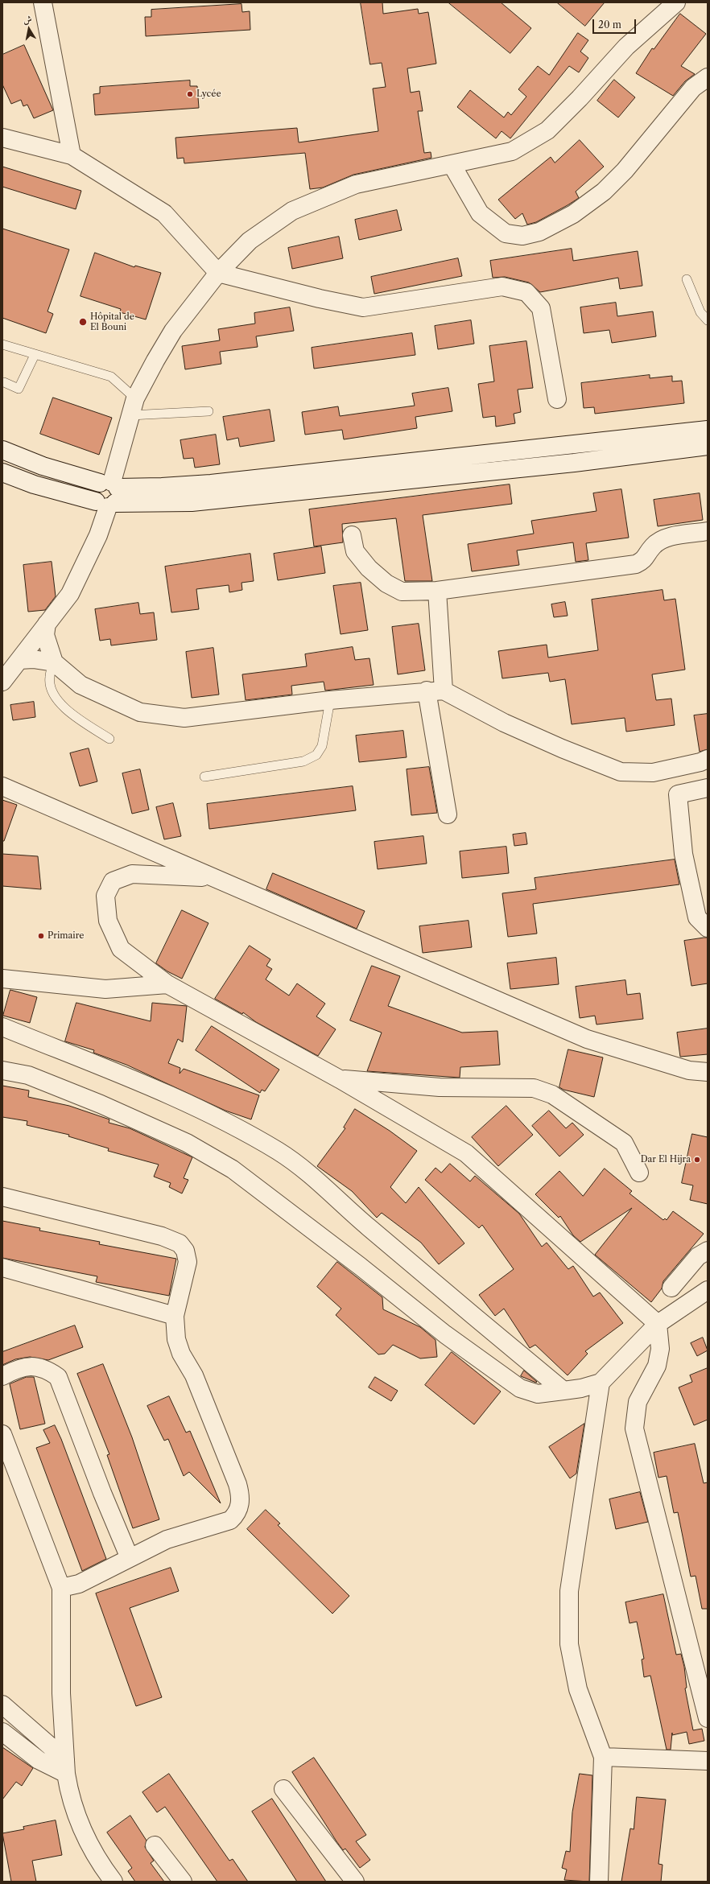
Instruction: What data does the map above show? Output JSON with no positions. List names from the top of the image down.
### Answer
{
  "places": [
    "Lycée",
    "Hôpital de El Bouni",
    "Primaire",
    "Dar El Hijra"
  ],
  "scale_bar": "20 m",
  "north": "top"
}
